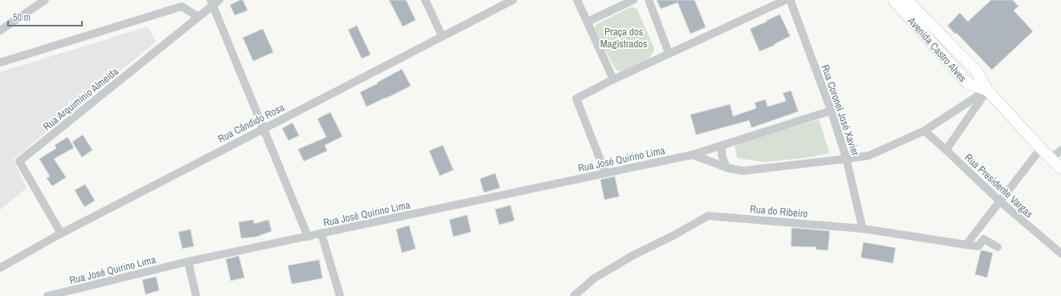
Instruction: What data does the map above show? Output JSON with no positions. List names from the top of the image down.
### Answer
{
  "streets": {
    "street": [
      "Avenida Castro Alves",
      "Rua Arquimínio Almeida",
      "Rua Coronel José Xavier",
      "Rua Cândido Rosa",
      "Rua José Quirino Lima",
      "Rua Presidente Vargas",
      "Rua do Ribeiro"
    ]
  },
  "crossings": [
    ["Avenida Castro Alves", "Rua José Quirino Lima"],
    ["Rua Arquimínio Almeida", "Rua Cândido Rosa"],
    ["Rua Coronel José Xavier", "Rua José Quirino Lima"],
    ["Rua Coronel José Xavier", "Rua do Ribeiro"],
    ["Rua José Quirino Lima", "Rua Presidente Vargas"]
  ],
  "parks": ["Praça dos Magistrados"],
  "scale_bar": "50 m"
}
